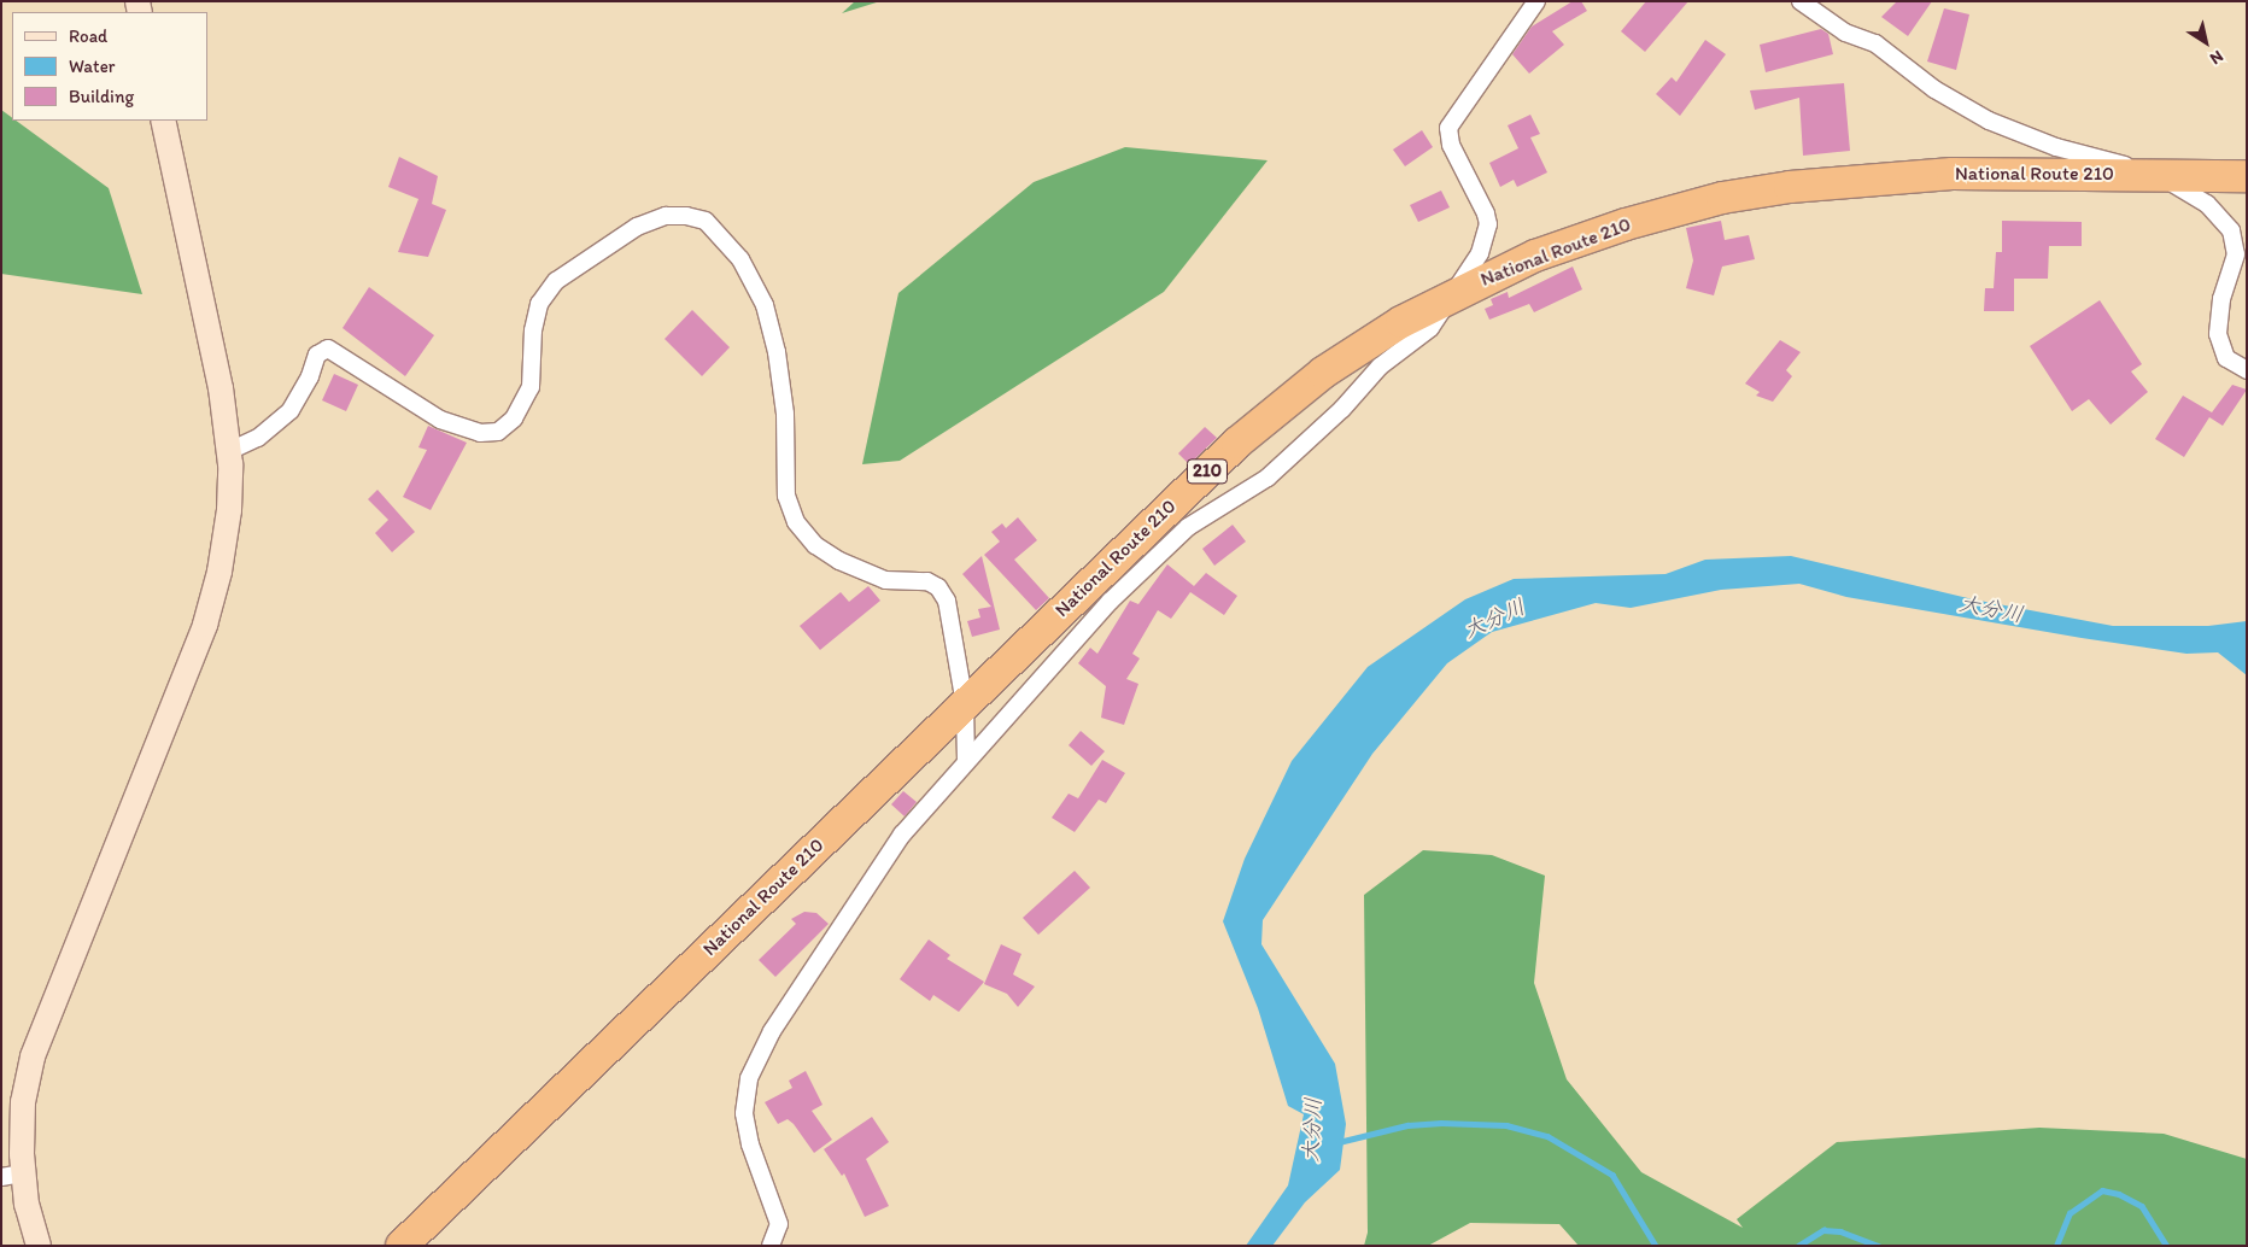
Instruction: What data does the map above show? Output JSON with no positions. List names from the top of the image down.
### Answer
{
  "streets": {
    "highway": ["National Route 210", "210"]
  },
  "water": ["大分川"],
  "legend": ["Road", "Water", "Building"],
  "north": "bottom right"
}
